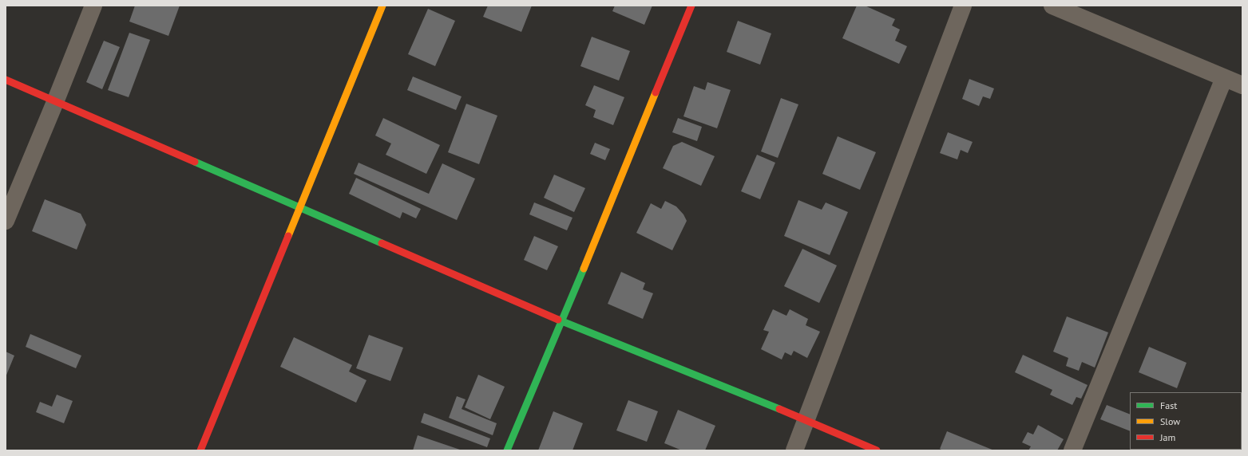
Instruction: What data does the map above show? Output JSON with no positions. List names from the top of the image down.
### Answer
{
  "legend": ["Fast", "Slow", "Jam"]
}
